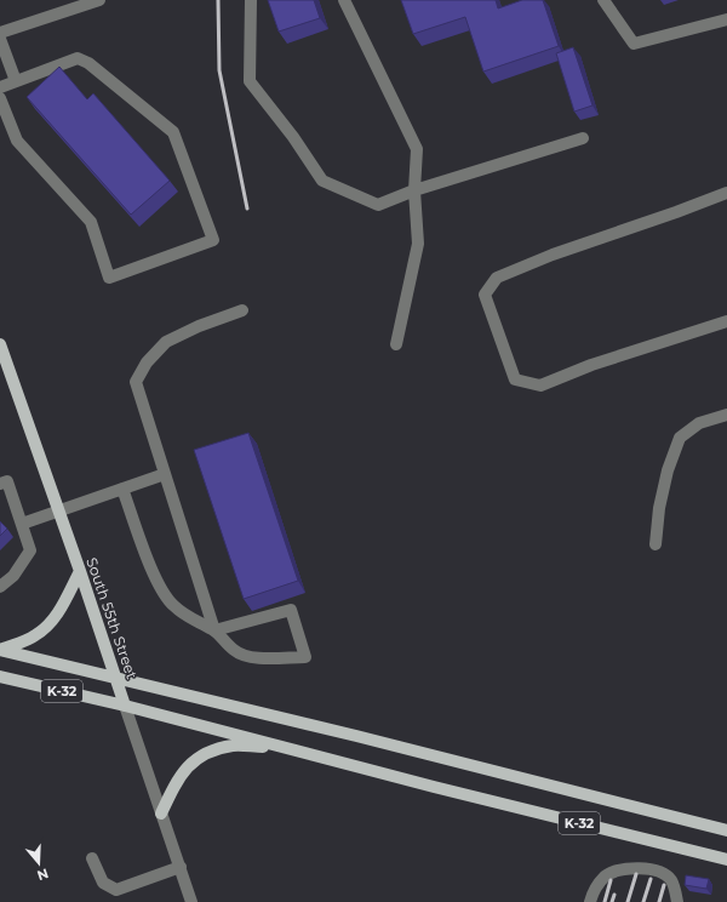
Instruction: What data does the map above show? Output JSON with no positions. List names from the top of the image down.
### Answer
{
  "streets": {
    "main road": ["South 55th Street", "K-32"]
  },
  "crossings": [
    ["South 55th Street", "K-32"]
  ],
  "north": "bottom"
}
